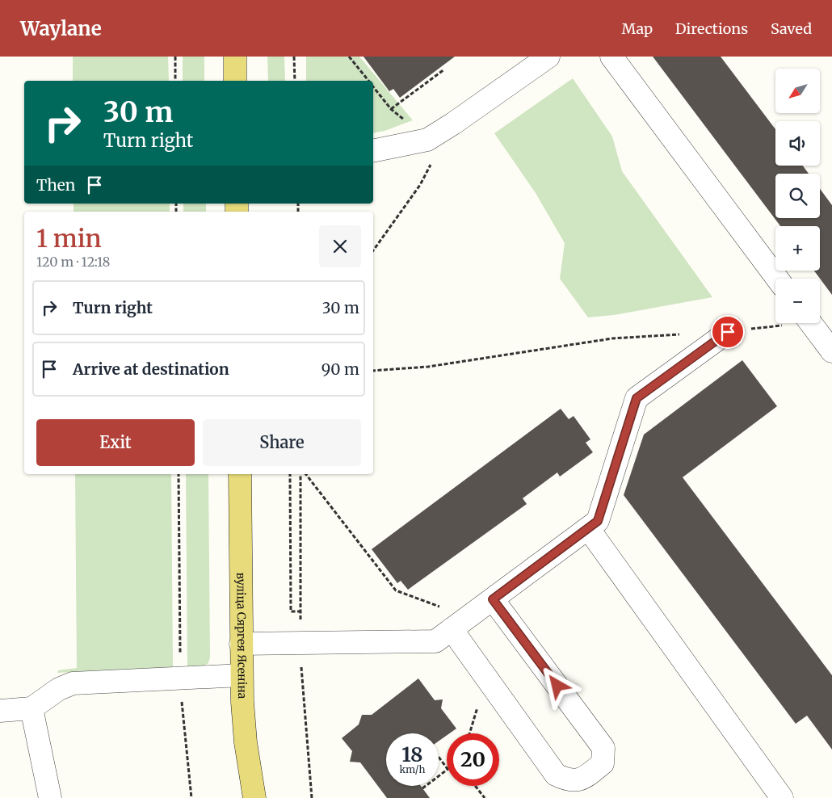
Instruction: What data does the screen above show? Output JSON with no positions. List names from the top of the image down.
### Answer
{
  "streets": {
    "main road": ["вуліца Сяргея Ясеніна"]
  },
  "north": "bottom left",
  "page": {
    "header": "Waylane",
    "nav": ["Map", "Directions", "Saved"],
    "map_buttons": ["+", "−"],
    "turn": ["30 m", "Turn right"],
    "then": "Then",
    "heading": ["1 min", "120 m · 12:18"],
    "list": [
      {
        "name": "Turn right",
        "value": "30 m"
      },
      {
        "name": "Arrive at destination",
        "value": "90 m"
      }
    ],
    "buttons": ["Exit", "Share"],
    "speed": "18 km/h",
    "limit": "20"
  }
}
